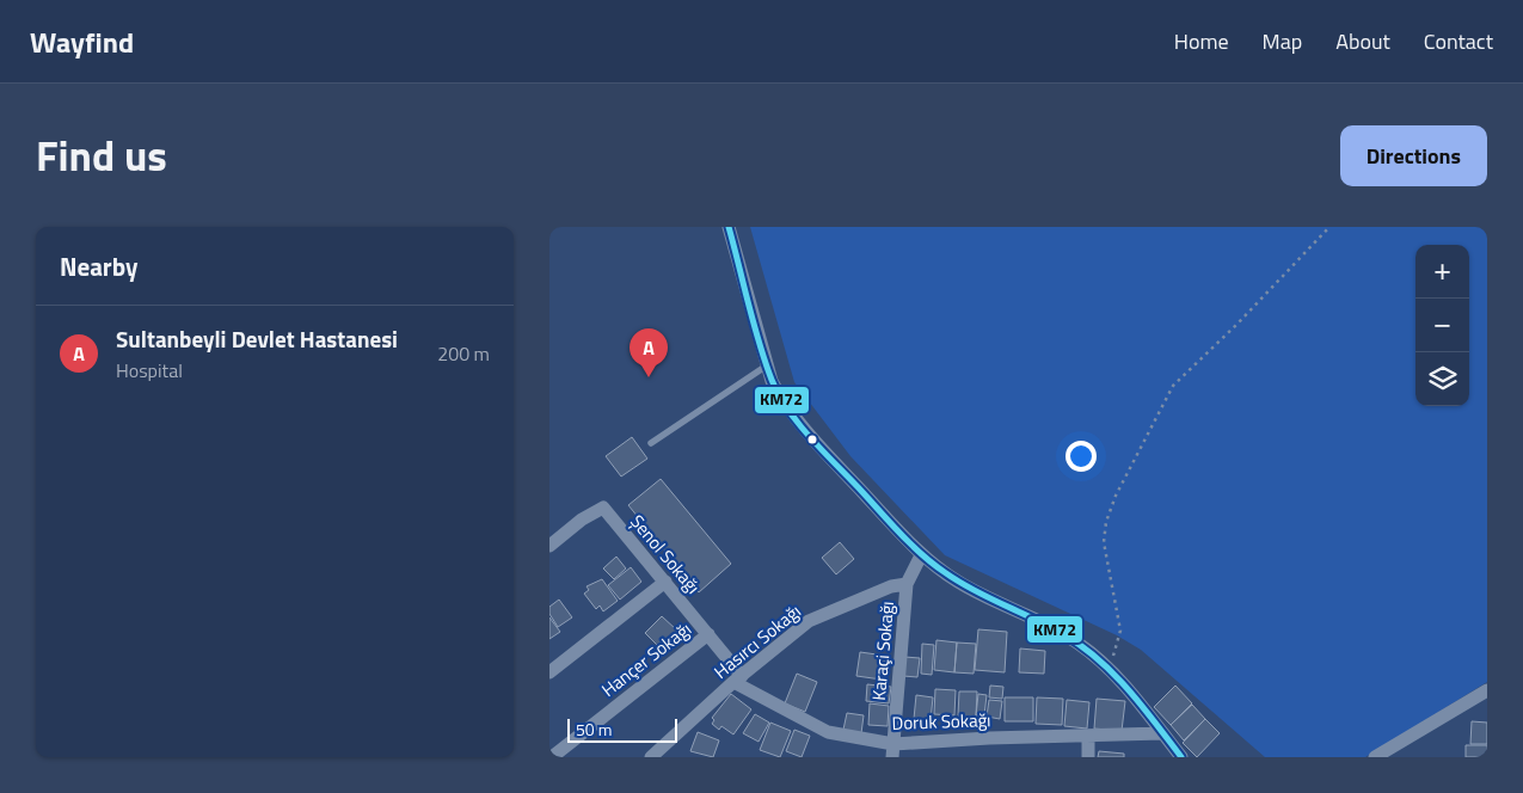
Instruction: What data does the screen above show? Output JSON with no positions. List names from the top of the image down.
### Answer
{
  "streets": {
    "street": [
      "Şenol Sokağı",
      "Hasırcı Sokağı",
      "Karaçi Sokağı",
      "Hançer Sokağı",
      "Doruk Sokağı"
    ]
  },
  "crossings": [
    ["Şenol Sokağı", "Hasırcı Sokağı"],
    ["Şenol Sokağı", "Hançer Sokağı"],
    ["Şenol Sokağı", "Doruk Sokağı"],
    ["Hasırcı Sokağı", "Karaçi Sokağı"],
    ["Hasırcı Sokağı", "Doruk Sokağı"],
    ["Karaçi Sokağı", "Doruk Sokağı"]
  ],
  "lines": ["transit line KM72"],
  "scale_bar": "50 m",
  "page": {
    "header": "Wayfind",
    "nav": [
      "Home",
      "Map",
      "About",
      "Contact"
    ],
    "title": "Find us",
    "buttons": "Directions",
    "heading": "Nearby",
    "map_buttons": ["+", "−"],
    "list": [
      {
        "mark": "A",
        "name": "Sultanbeyli Devlet Hastanesi",
        "note": "Hospital",
        "value": "200 m"
      }
    ],
    "pins": "A",
    "scale": "50 m"
  }
}
